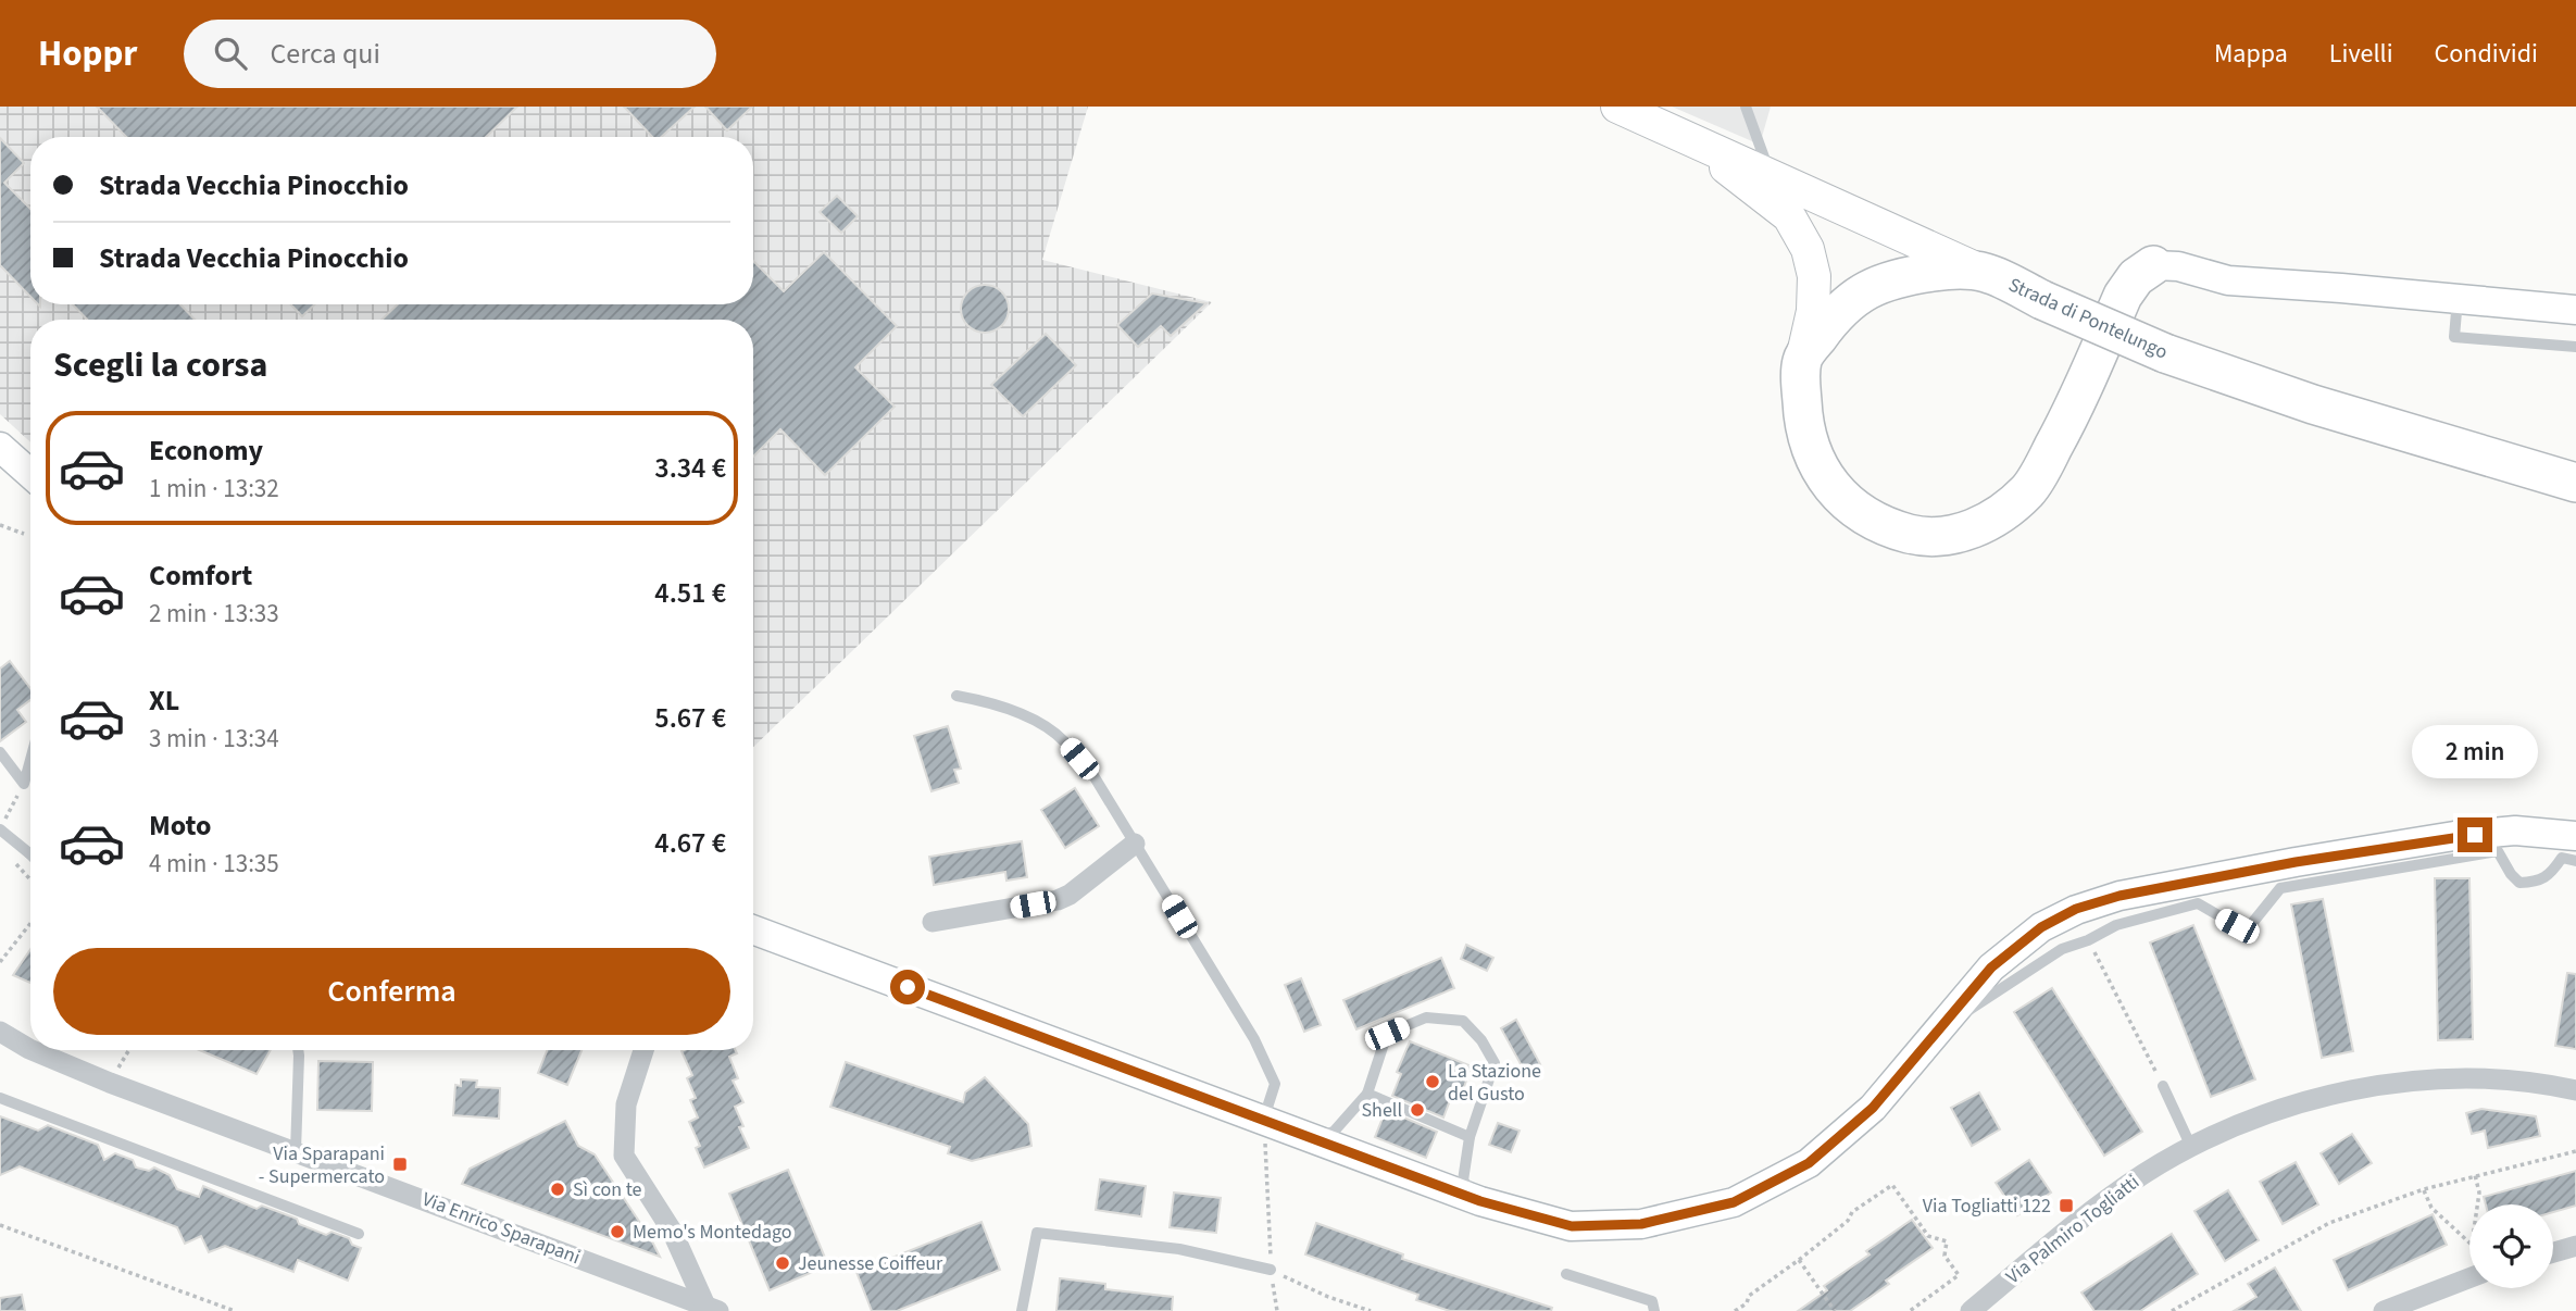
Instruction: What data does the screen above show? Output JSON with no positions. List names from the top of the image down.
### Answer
{
  "streets": {
    "highway": ["Strada di Pontelungo"],
    "street": ["Via Enrico Sparapani", "Via Palmiro Togliatti"]
  },
  "places": {
    "other": [
      "La Stazione del Gusto",
      "Shell",
      "Sì con te",
      "Memo's Montedago",
      "Jeunesse Coiffeur"
    ],
    "transit": ["Via Sparapani - Supermercato", "Via Togliatti 122"]
  },
  "page": {
    "header": "Hoppr",
    "search": "Cerca qui",
    "nav": ["Mappa", "Livelli", "Condividi"],
    "banner": ["Strada Vecchia Pinocchio", "Strada Vecchia Pinocchio"],
    "heading": "Scegli la corsa",
    "list": [
      {
        "name": "Economy",
        "note": "1 min · 13:32",
        "value": "3.34 €"
      },
      {
        "name": "Comfort",
        "note": "2 min · 13:33",
        "value": "4.51 €"
      },
      {
        "name": "XL",
        "note": "3 min · 13:34",
        "value": "5.67 €"
      },
      {
        "name": "Moto",
        "note": "4 min · 13:35",
        "value": "4.67 €"
      }
    ],
    "bubble": "2 min",
    "buttons": "Conferma"
  }
}
